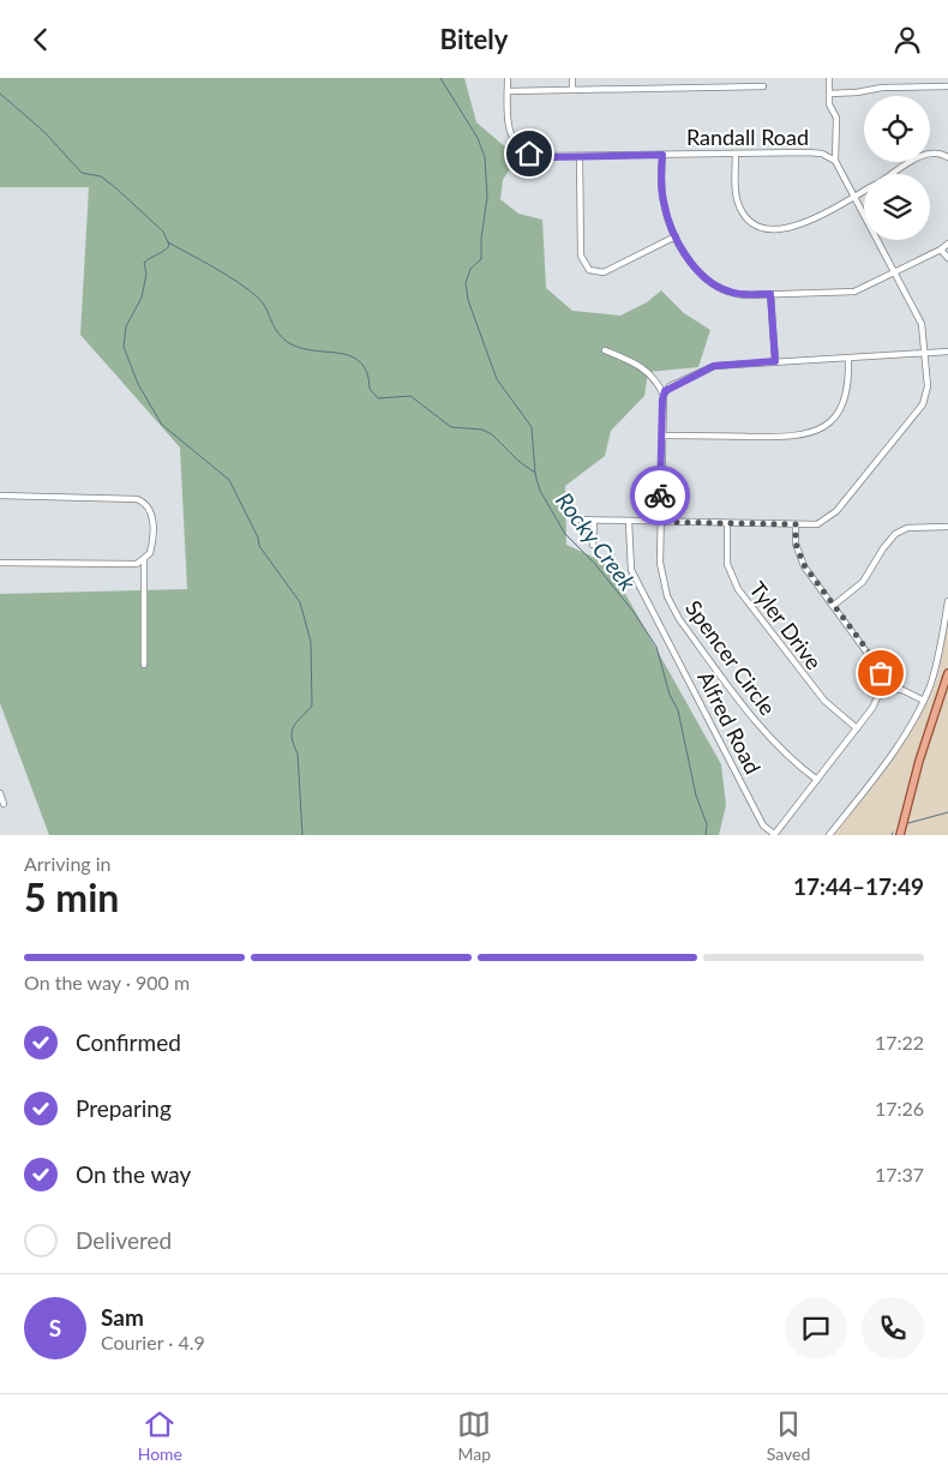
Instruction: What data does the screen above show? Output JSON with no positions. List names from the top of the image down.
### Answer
{
  "streets": {
    "street": [
      "Randall Road",
      "Tyler Drive",
      "Spencer Circle",
      "Alfred Road"
    ]
  },
  "water": ["Rocky Creek"],
  "page": {
    "header": "Bitely",
    "heading": ["5 min", "Arriving in", "17:44–17:49"],
    "panel": ["Sam", "Courier · 4.9"],
    "bar": "On the way · 900 m",
    "list": [
      ["Confirmed", "17:22"],
      ["Preparing", "17:26"],
      ["On the way", "17:37"],
      "Delivered"
    ],
    "round": "S",
    "tabs": ["Home", "Map", "Saved"]
  }
}
